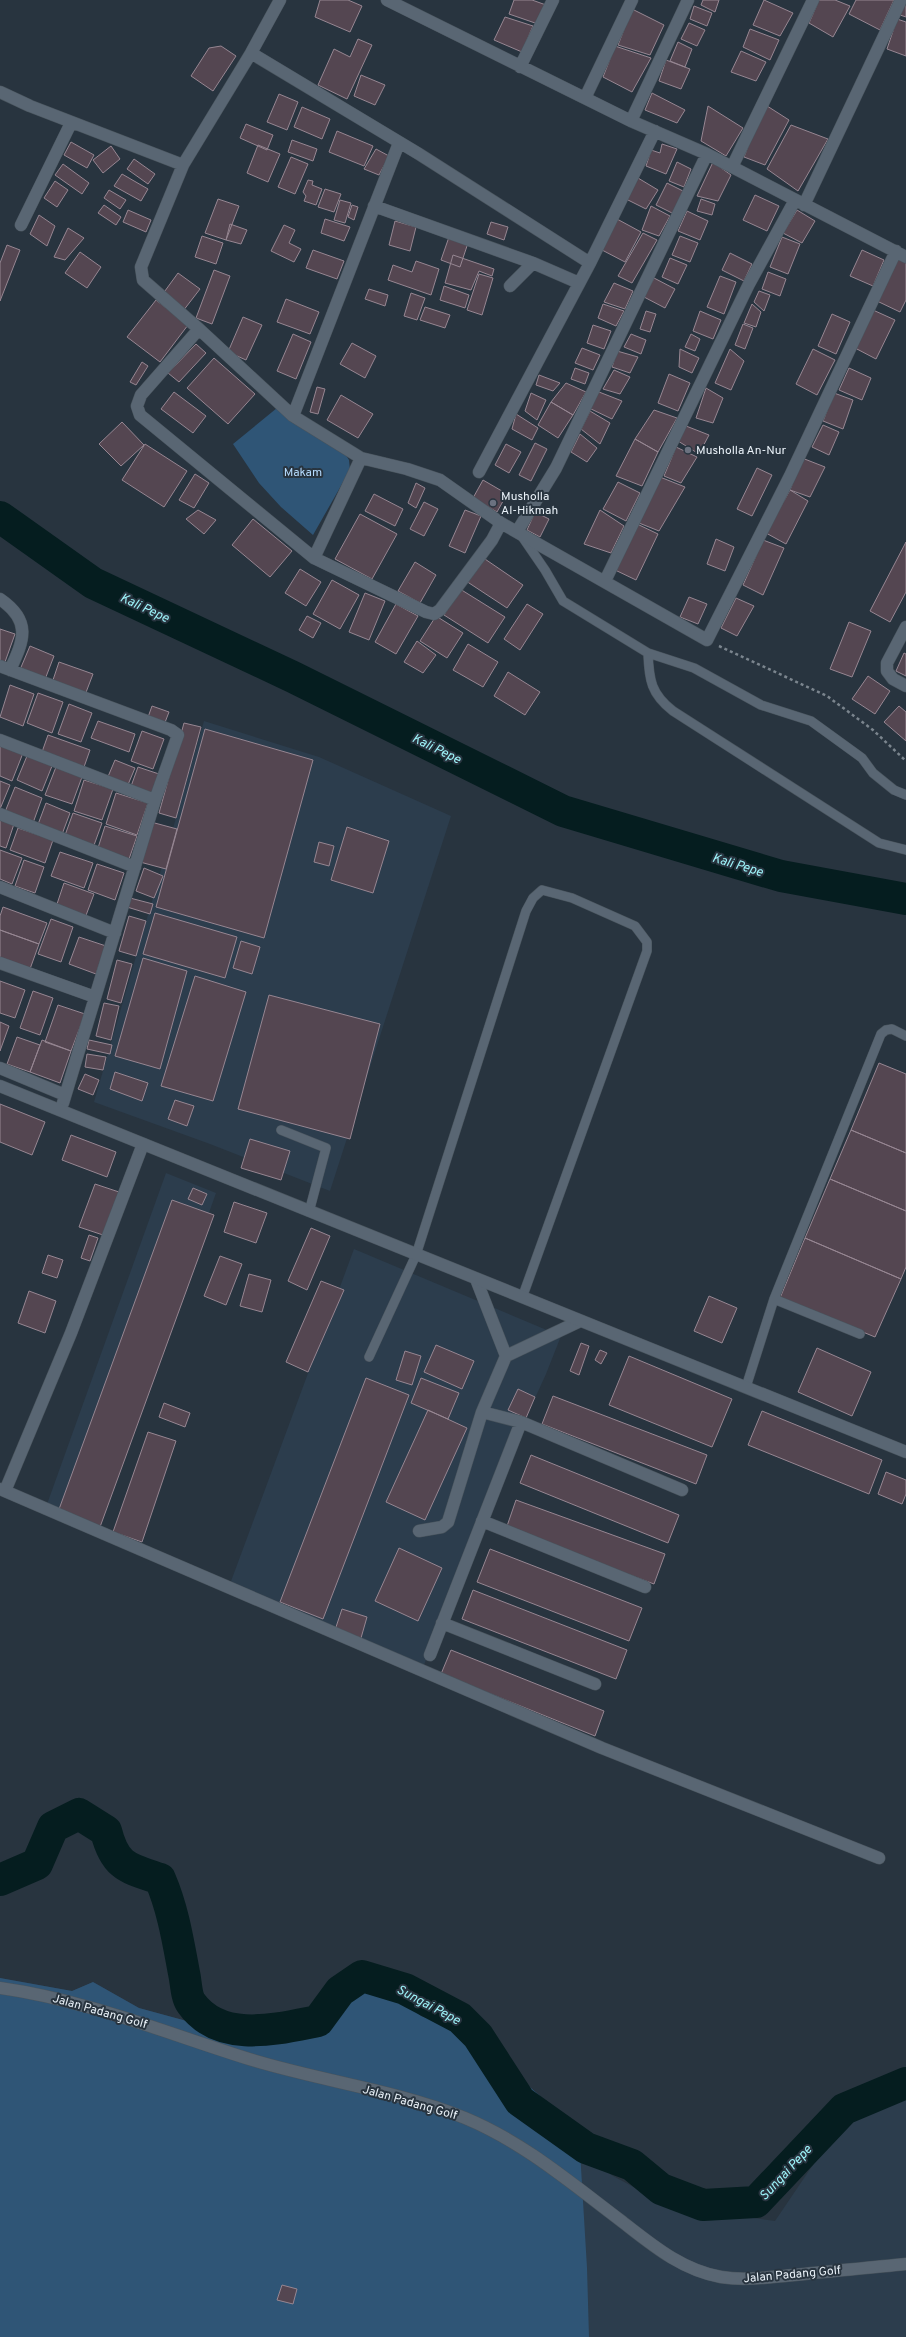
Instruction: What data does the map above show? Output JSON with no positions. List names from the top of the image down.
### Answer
{
  "streets": {
    "street": ["Jalan Padang Golf"]
  },
  "water": ["Kali Pepe", "Sungai Pepe"],
  "parks": ["Makam"],
  "places": ["Musholla An-Nur", "Musholla Al-Hikmah"]
}
